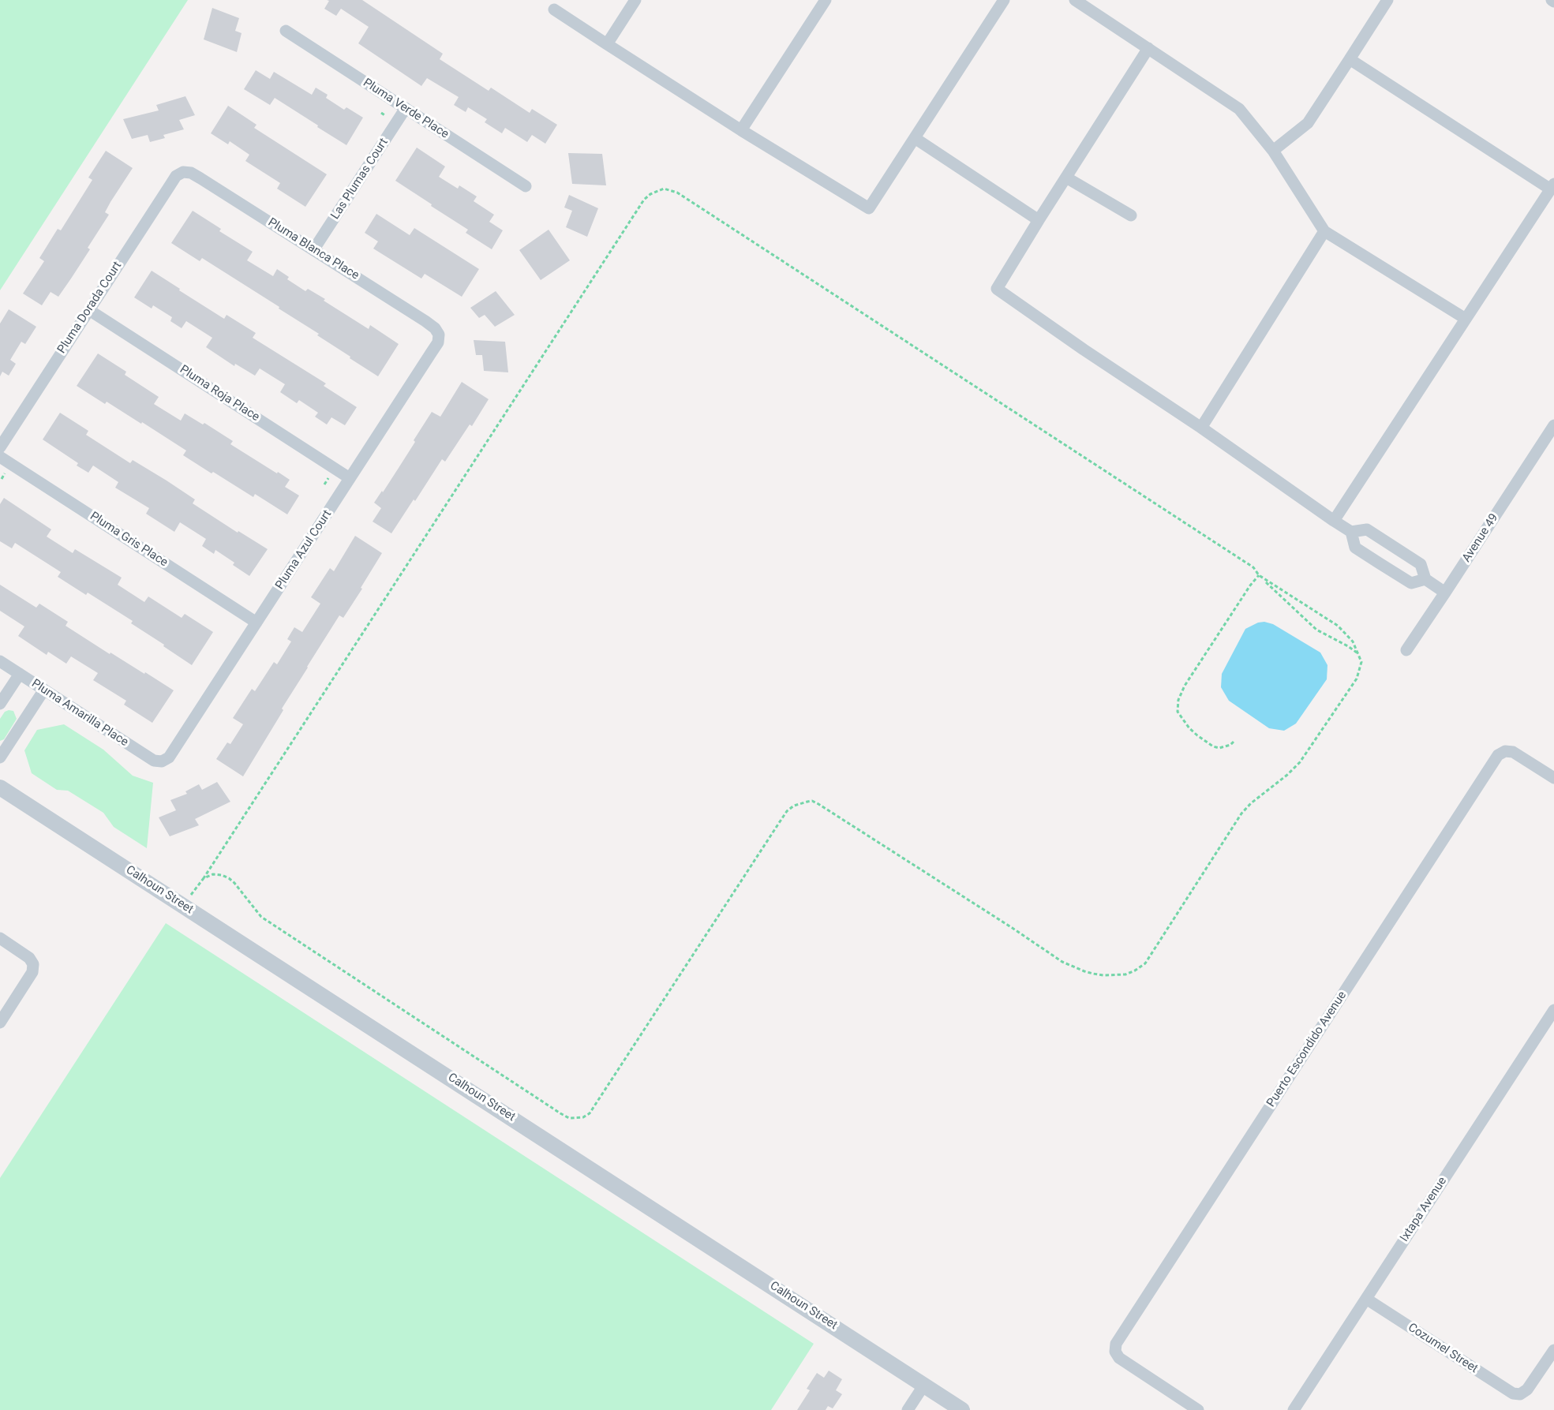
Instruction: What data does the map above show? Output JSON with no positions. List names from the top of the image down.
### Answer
{
  "streets": {
    "street": [
      "Pluma Verde Place",
      "Las Plumas Court",
      "Pluma Blanca Place",
      "Pluma Dorada Court",
      "Pluma Roja Place",
      "Avenue 49",
      "Pluma Gris Place",
      "Pluma Azul Court",
      "Pluma Amarilla Place",
      "Calhoun Street",
      "Puerto Escondido Avenue",
      "Ixtapa Avenue",
      "Cozumel Street"
    ]
  },
  "crossings": [
    ["Pluma Verde Place", "Las Plumas Court"],
    ["Las Plumas Court", "Pluma Blanca Place"],
    ["Pluma Blanca Place", "Pluma Dorada Court"],
    ["Pluma Blanca Place", "Pluma Azul Court"],
    ["Pluma Dorada Court", "Pluma Roja Place"],
    ["Pluma Roja Place", "Pluma Azul Court"],
    ["Pluma Gris Place", "Pluma Azul Court"],
    ["Pluma Azul Court", "Pluma Amarilla Place"],
    ["Ixtapa Avenue", "Cozumel Street"]
  ]
}
